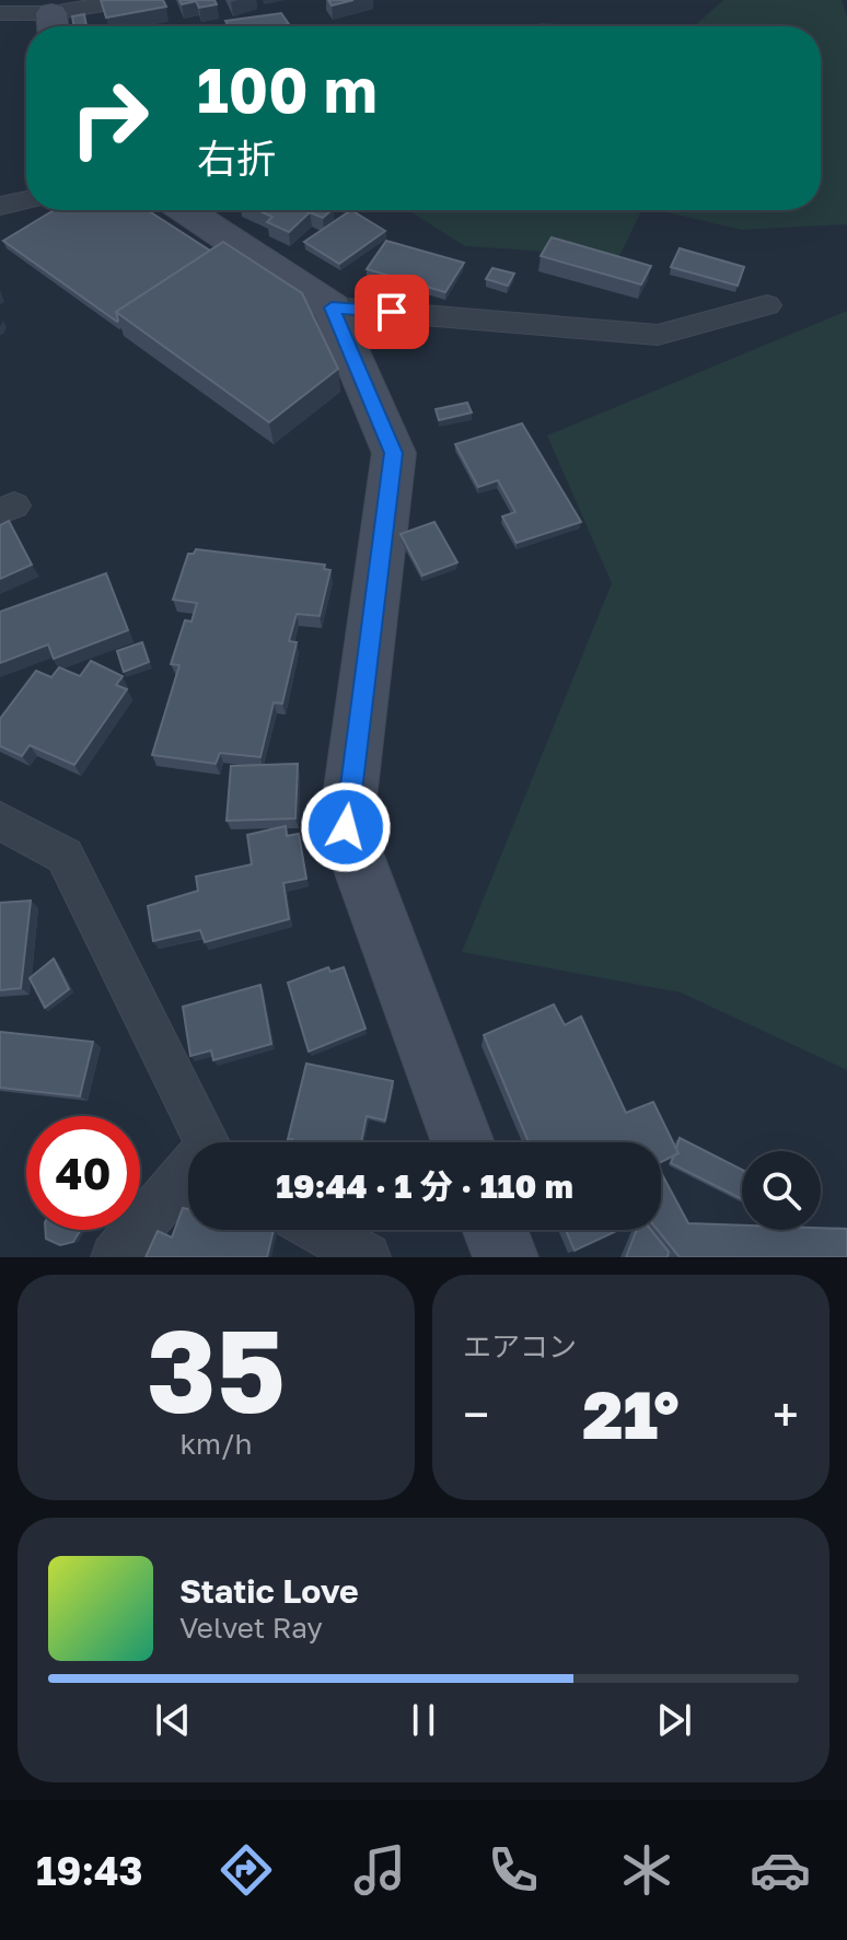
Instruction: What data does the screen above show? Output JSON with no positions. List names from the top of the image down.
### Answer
{
  "page": {
    "turn": ["100 m", "右折"],
    "limit": "40",
    "trip": "19:44 · 1 分 · 110 m",
    "tile": [
      ["35", "km/h"],
      "エアコン"
    ],
    "heat": ["−", "21°", "+"],
    "song": ["Static Love", "Velvet Ray"],
    "tabs": "19:43"
  }
}
